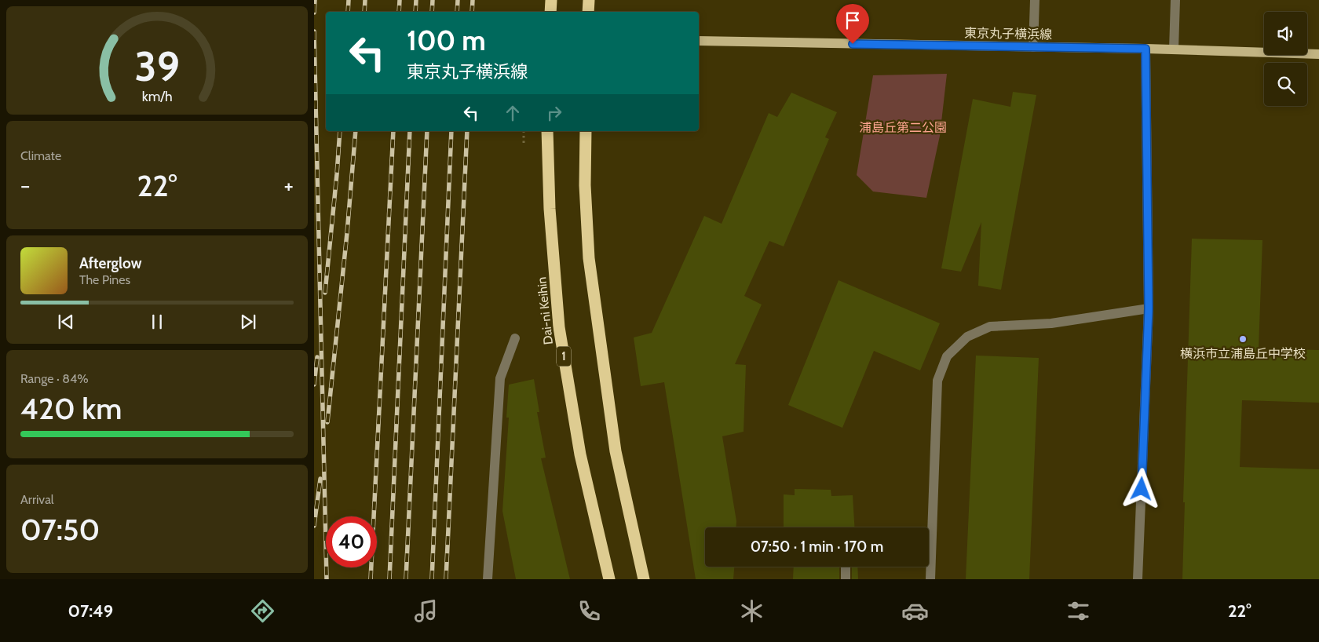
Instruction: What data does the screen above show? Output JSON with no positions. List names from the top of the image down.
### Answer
{
  "streets": {
    "highway": ["Dai-ni Keihin", "1"],
    "main road": ["東京丸子横浜線"]
  },
  "parks": ["浦島丘第二公園"],
  "places": ["横浜市立浦島丘中学校"],
  "page": {
    "turn": ["100 m", "東京丸子横浜線"],
    "tile": [
      "Climate",
      ["Range · 84%", "420 km"],
      ["Arrival", "07:50"]
    ],
    "heat": ["−", "22°", "+"],
    "song": ["Afterglow", "The Pines"],
    "limit": "40",
    "trip": "07:50 · 1 min · 170 m",
    "tabs": ["07:49", "22°"],
    "gauge": ["39", "km/h"]
  }
}
